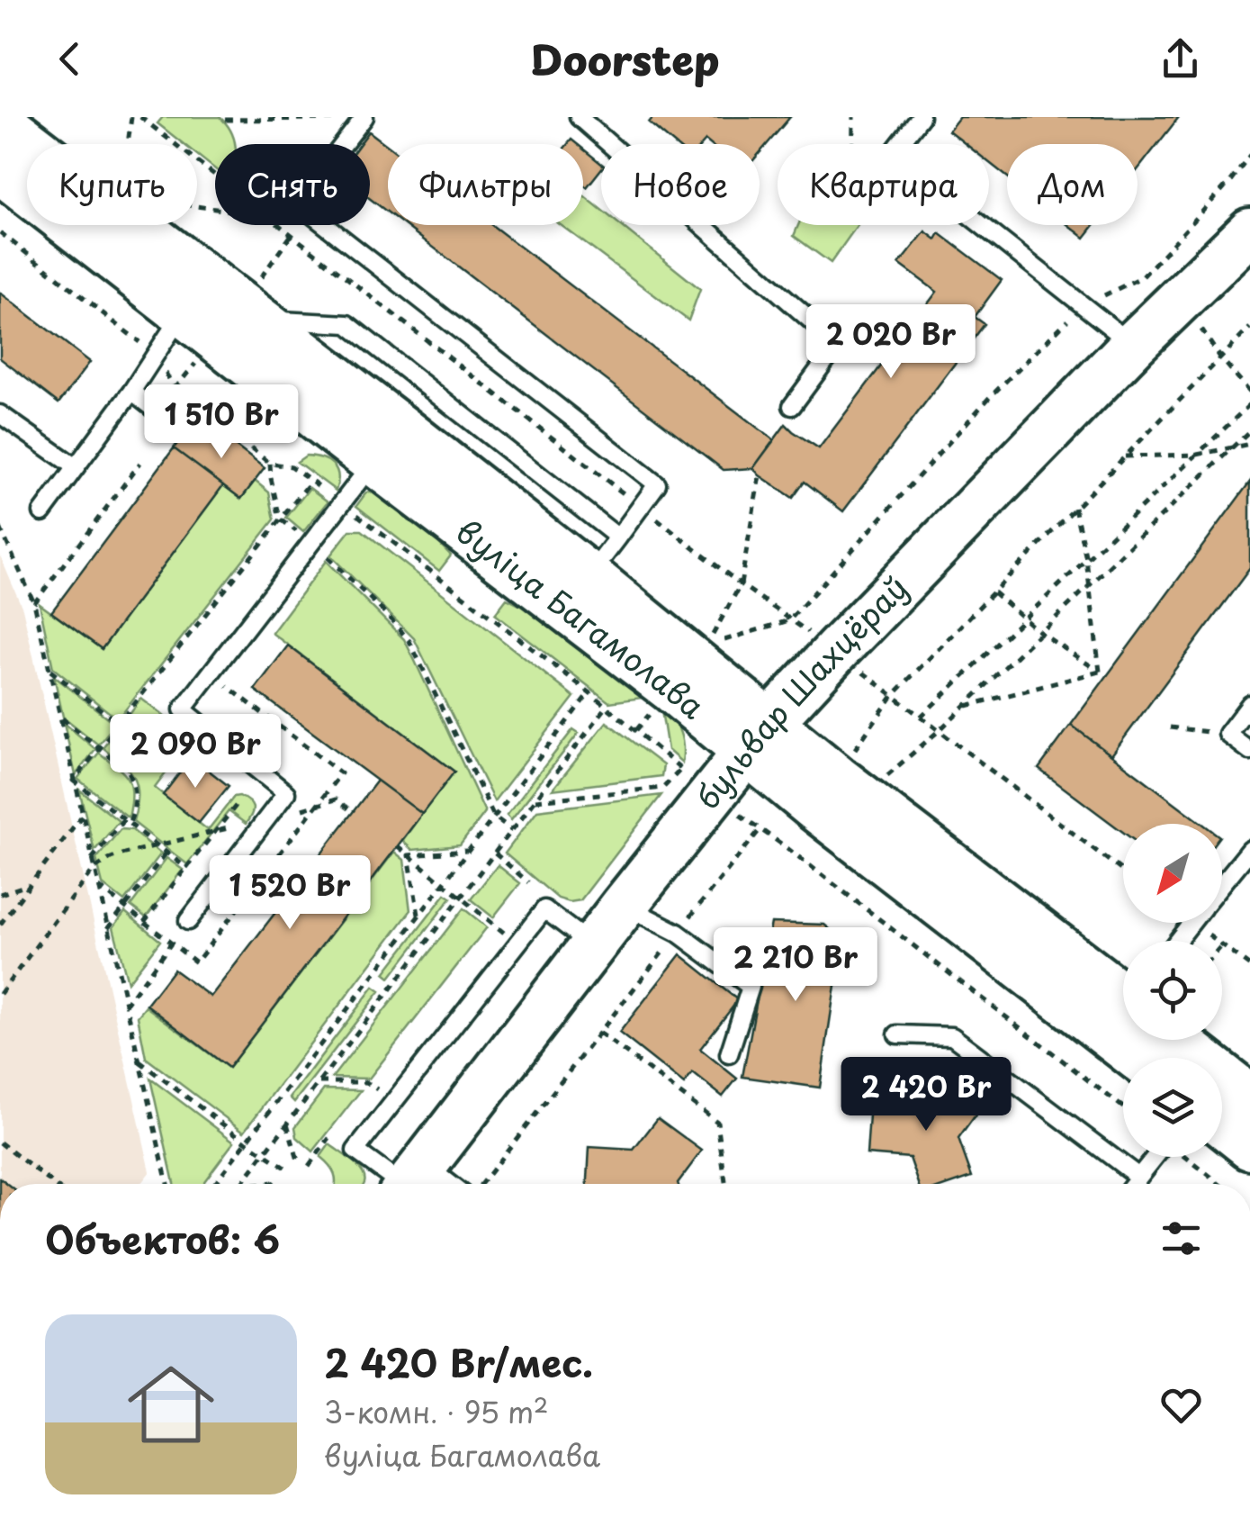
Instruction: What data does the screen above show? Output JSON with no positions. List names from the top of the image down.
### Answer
{
  "streets": {
    "main road": ["вуліца Багамолава", "бульвар Шахцёраў"]
  },
  "crossings": [
    ["вуліца Багамолава", "бульвар Шахцёраў"]
  ],
  "north": "bottom left",
  "page": {
    "header": "Doorstep",
    "chip": [
      "Купить",
      "Снять",
      "Фильтры",
      "Новое",
      "Квартира",
      "Дом"
    ],
    "price": [
      "2 020 Br",
      "1 510 Br",
      "2 090 Br",
      "1 520 Br",
      "2 210 Br",
      "2 420 Br"
    ],
    "heading": "Объектов: 6",
    "list": [
      {
        "name": "2 420 Br/мес.",
        "note": "3-комн. · 95 m² · вуліца Багамолава"
      }
    ]
  }
}
